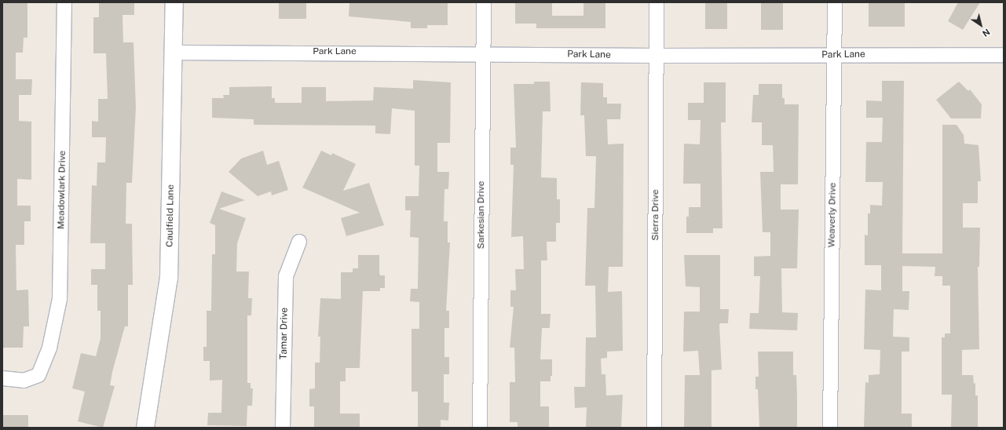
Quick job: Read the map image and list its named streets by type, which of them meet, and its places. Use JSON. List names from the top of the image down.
{
  "streets": {
    "main road": ["Caulfield Lane"],
    "street": [
      "Park Lane",
      "Meadowlark Drive",
      "Sarkesian Drive",
      "Sierra Drive",
      "Weaverly Drive",
      "Tamar Drive"
    ]
  },
  "crossings": [
    ["Park Lane", "Sarkesian Drive"],
    ["Park Lane", "Sierra Drive"],
    ["Park Lane", "Weaverly Drive"],
    ["Park Lane", "Caulfield Lane"]
  ],
  "north": "bottom right"
}
